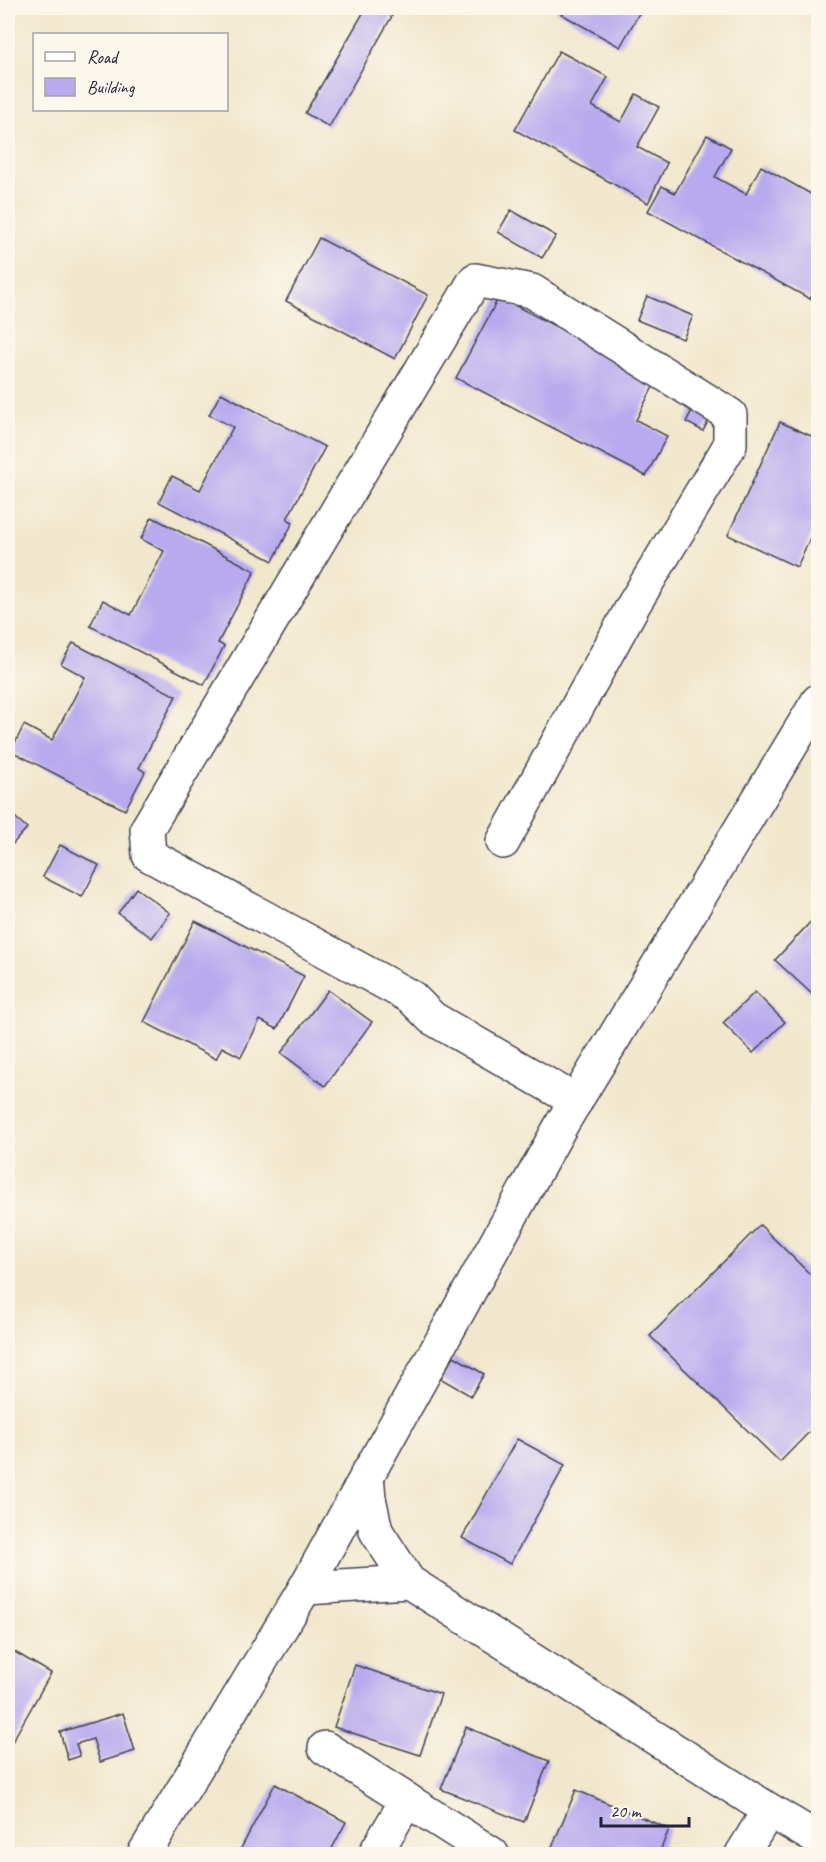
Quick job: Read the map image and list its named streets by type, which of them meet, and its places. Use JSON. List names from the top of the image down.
{
  "legend": ["Road", "Building"],
  "scale_bar": "20 m"
}
